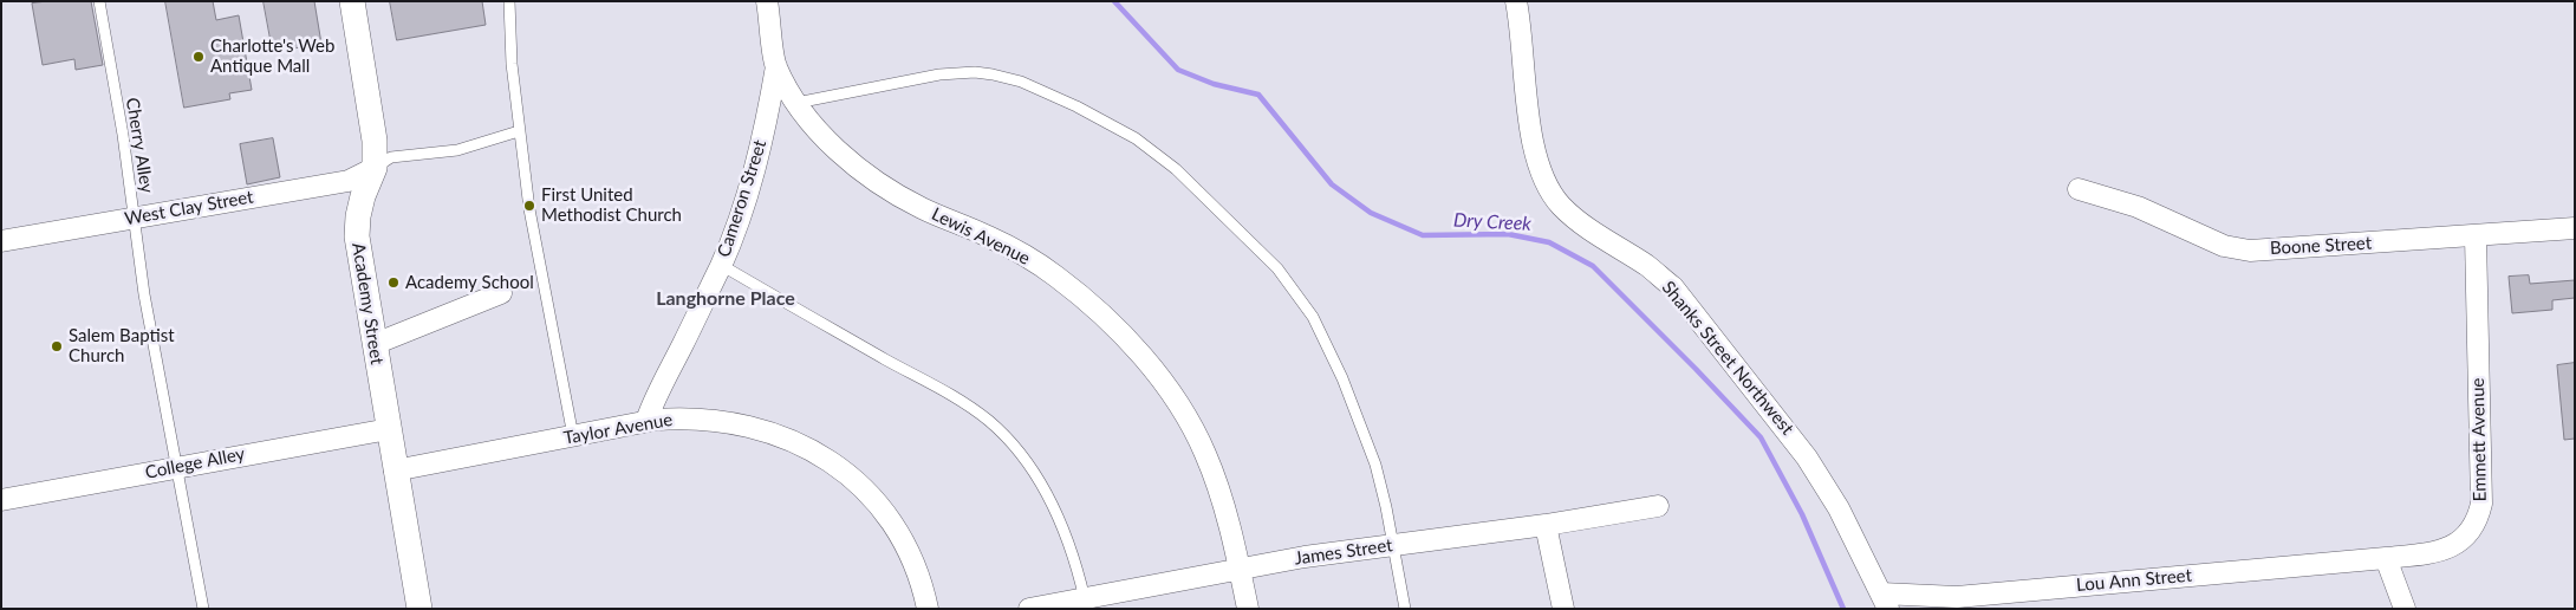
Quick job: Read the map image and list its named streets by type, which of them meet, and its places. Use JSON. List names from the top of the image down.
{
  "streets": {
    "street": [
      "Cameron Street",
      "West Clay Street",
      "Lewis Avenue",
      "Boone Street",
      "Academy Street",
      "Shanks Street Northwest",
      "Taylor Avenue",
      "Emmett Avenue",
      "College Alley",
      "James Street",
      "Lou Ann Street"
    ],
    "lane": ["Cherry Alley"]
  },
  "crossings": [
    ["Cherry Alley", "West Clay Street"],
    ["Cherry Alley", "College Alley"],
    ["Cameron Street", "Lewis Avenue"],
    ["Cameron Street", "Taylor Avenue"],
    ["West Clay Street", "Academy Street"],
    ["Lewis Avenue", "James Street"],
    ["Boone Street", "Emmett Avenue"],
    ["Academy Street", "Taylor Avenue"],
    ["Academy Street", "College Alley"],
    ["Shanks Street Northwest", "Lou Ann Street"],
    ["Emmett Avenue", "Lou Ann Street"]
  ],
  "districts": ["Langhorne Place"],
  "water": ["Dry Creek"],
  "places": [
    "Charlotte's Web Antique Mall",
    "First United Methodist Church",
    "Academy School",
    "Salem Baptist Church"
  ]
}
